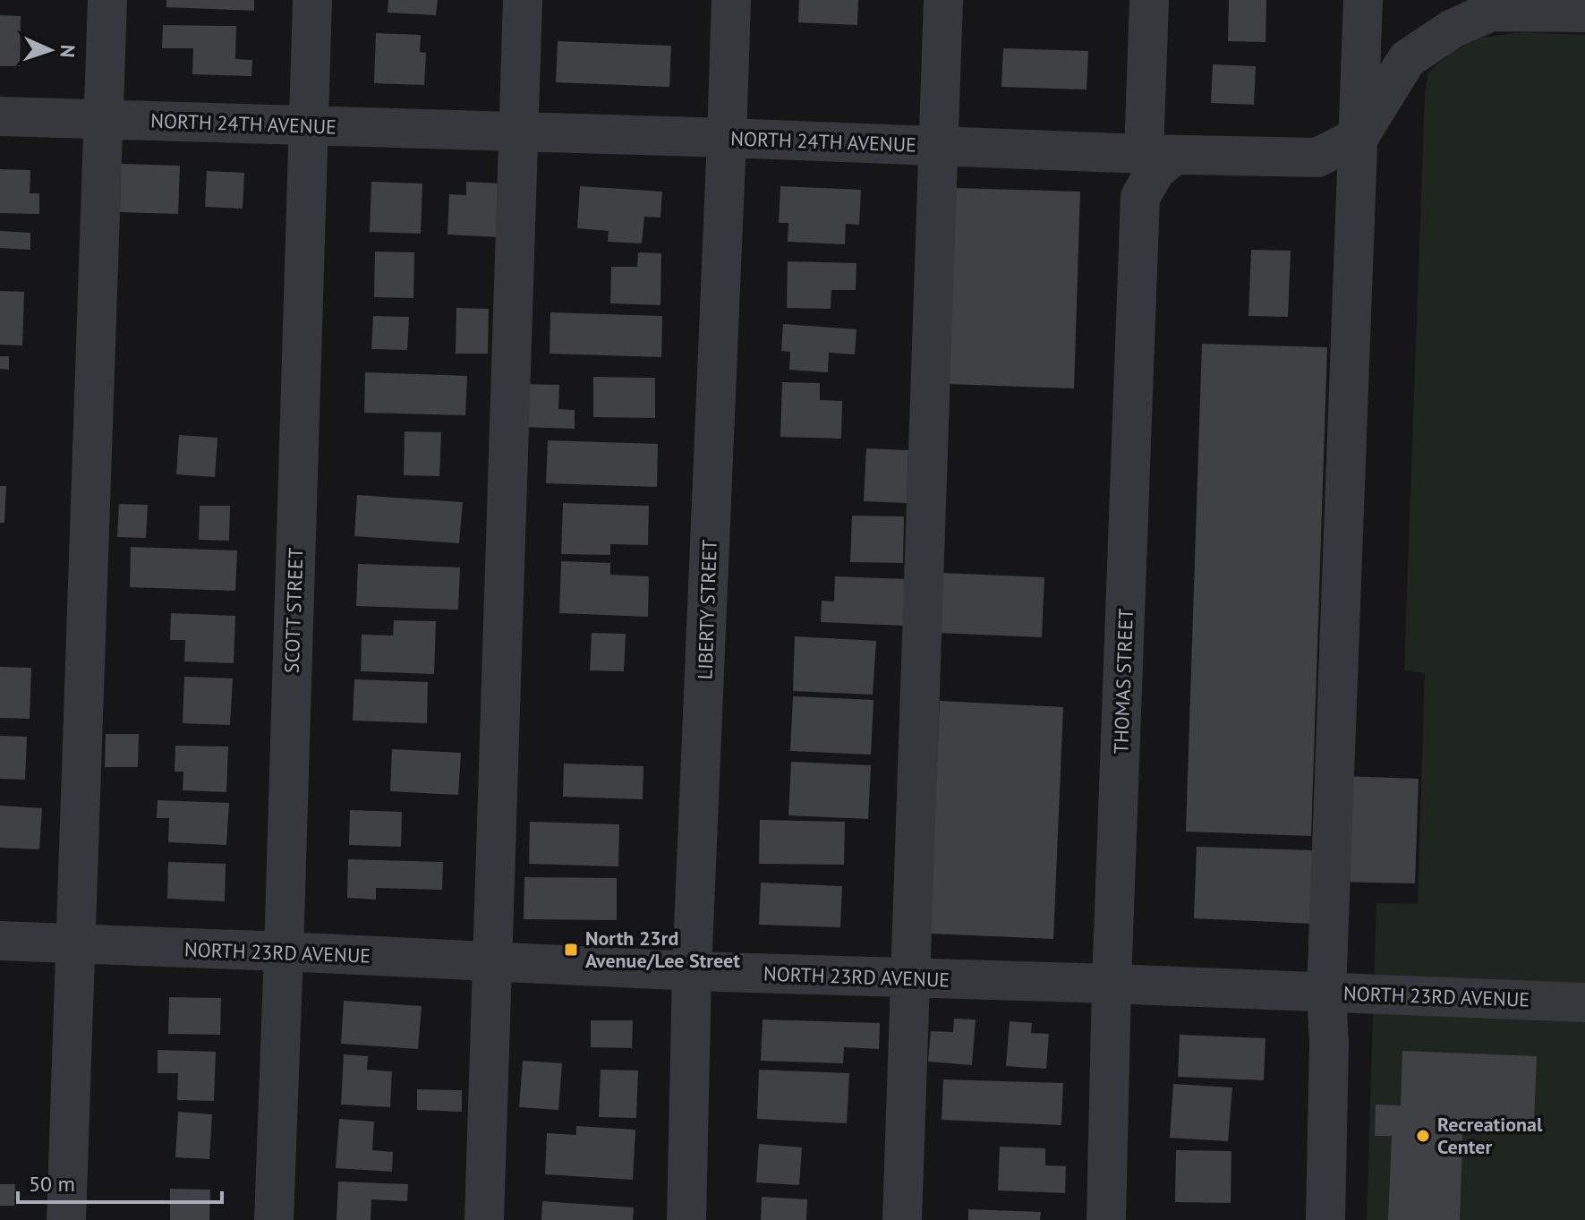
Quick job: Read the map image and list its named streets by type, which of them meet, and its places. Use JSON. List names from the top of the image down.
{
  "streets": {
    "street": [
      "NORTH 24TH AVENUE",
      "LIBERTY STREET",
      "SCOTT STREET",
      "THOMAS STREET",
      "NORTH 23RD AVENUE"
    ]
  },
  "crossings": [
    ["NORTH 24TH AVENUE", "LIBERTY STREET"],
    ["NORTH 24TH AVENUE", "SCOTT STREET"],
    ["NORTH 24TH AVENUE", "THOMAS STREET"],
    ["LIBERTY STREET", "NORTH 23RD AVENUE"],
    ["SCOTT STREET", "NORTH 23RD AVENUE"],
    ["THOMAS STREET", "NORTH 23RD AVENUE"]
  ],
  "places": {
    "transit": ["North 23rd Avenue/Lee Street"],
    "other": ["Recreational Center"]
  },
  "scale_bar": "50 m",
  "north": "right"
}
